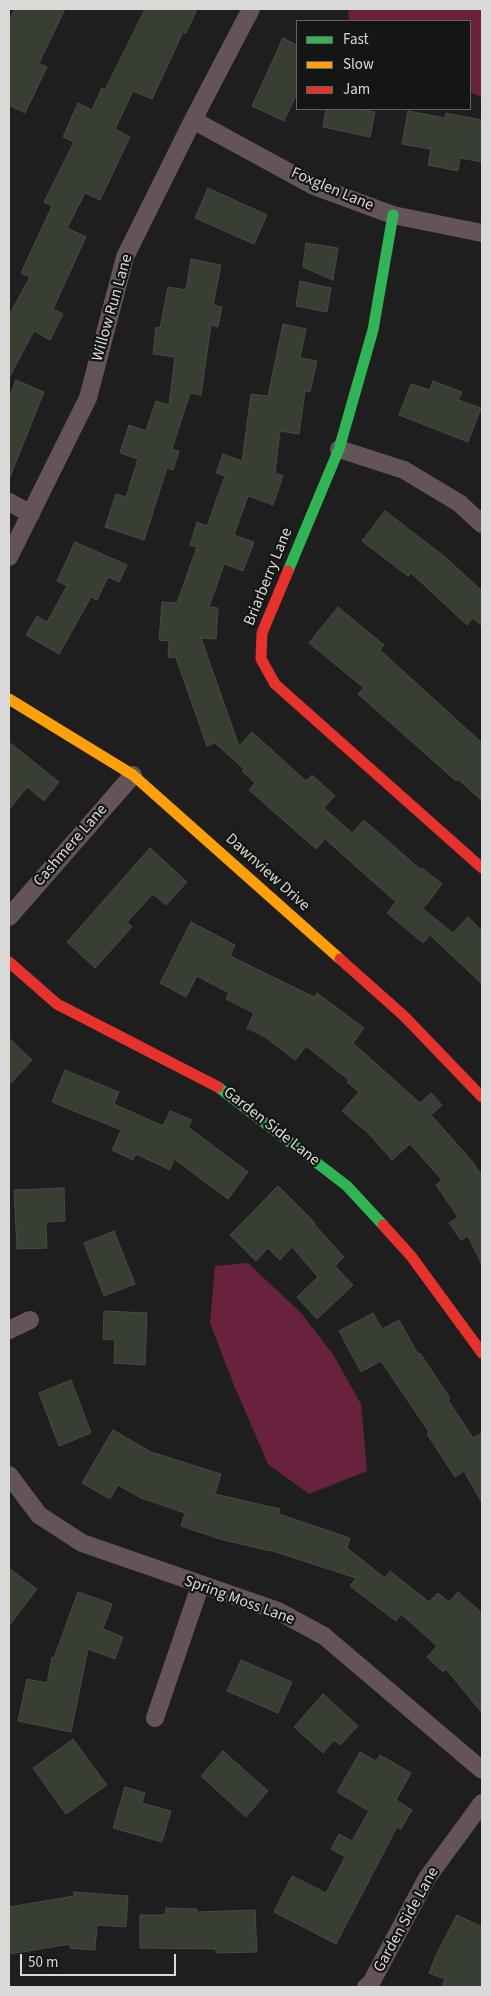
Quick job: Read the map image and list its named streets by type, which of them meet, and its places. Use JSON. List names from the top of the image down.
{
  "streets": {
    "street": [
      "Foxglen Lane",
      "Willow Run Lane",
      "Briarberry Lane",
      "Cashmere Lane",
      "Dawnview Drive",
      "Garden Side Lane",
      "Spring Moss Lane"
    ]
  },
  "crossings": [
    ["Foxglen Lane", "Willow Run Lane"],
    ["Foxglen Lane", "Briarberry Lane"],
    ["Cashmere Lane", "Dawnview Drive"]
  ],
  "legend": ["Fast", "Slow", "Jam"],
  "scale_bar": "50 m"
}
